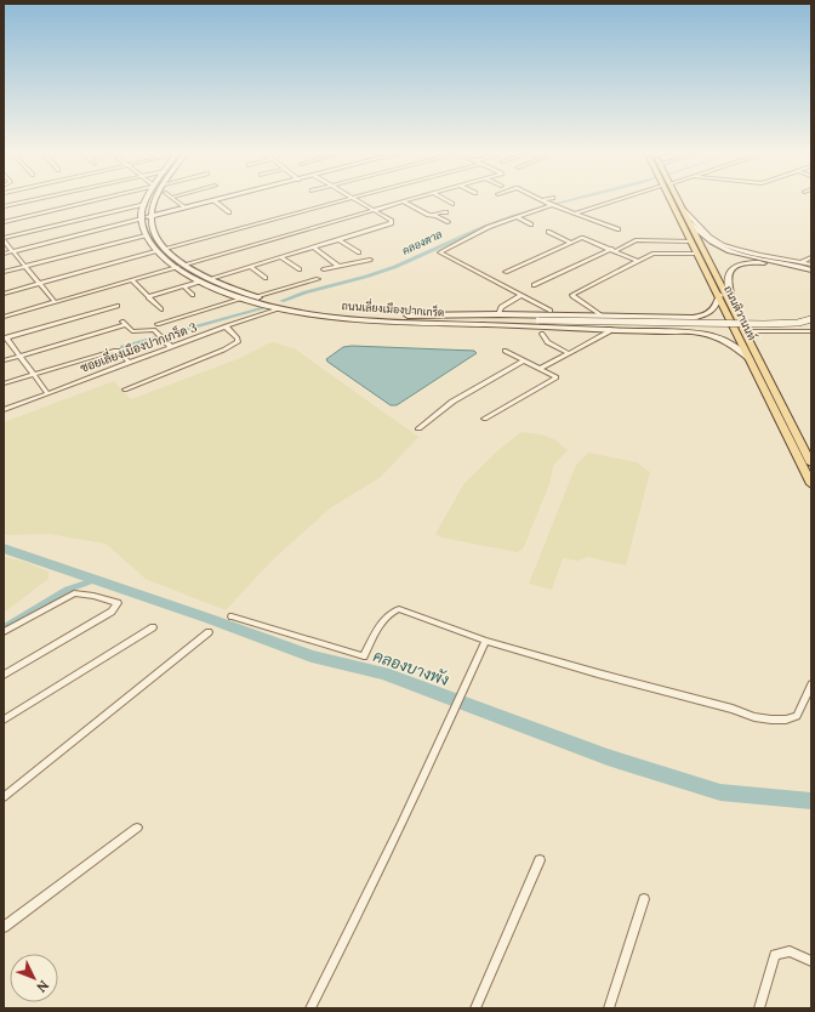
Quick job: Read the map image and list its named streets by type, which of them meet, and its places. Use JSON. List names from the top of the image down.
{
  "streets": {
    "main road": ["ถนนเลี่ยงเมืองปากเกร็ด", "ถนนติวานนท์"],
    "street": ["ซอยเลี่ยงเมืองปากเกร็ด 3"]
  },
  "crossings": [
    ["ถนนเลี่ยงเมืองปากเกร็ด", "ถนนติวานนท์"],
    ["ถนนเลี่ยงเมืองปากเกร็ด", "ซอยเลี่ยงเมืองปากเกร็ด 3"]
  ],
  "water": ["คลองตาล", "คลองบางพัง"],
  "north": "bottom right"
}
